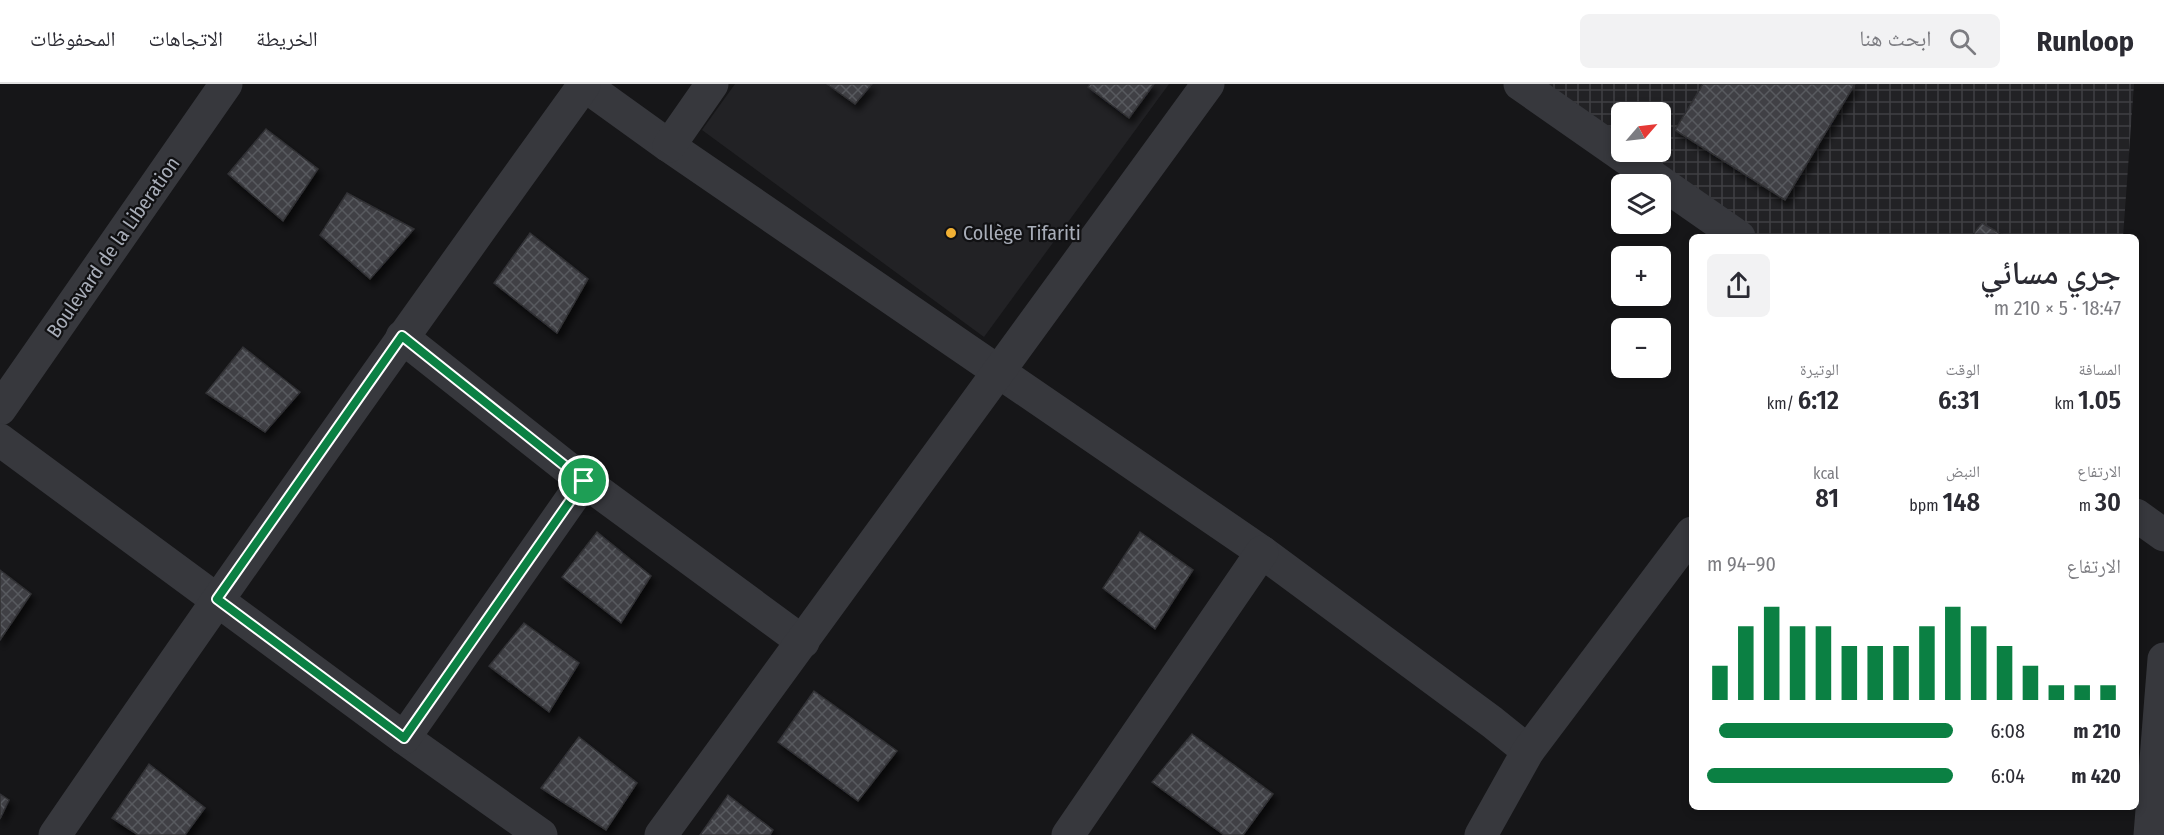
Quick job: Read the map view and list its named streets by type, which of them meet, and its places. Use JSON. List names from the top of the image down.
{
  "streets": {
    "street": ["Boulevard de la Liberation"]
  },
  "places": ["Collège Tifariti"],
  "north": "top right",
  "page": {
    "header": "Runloop",
    "search": "ابحث هنا",
    "nav": ["الخريطة", "الاتجاهات", "المحفوظات"],
    "map_buttons": ["+", "−"],
    "heading": ["جري مسائي", "18:47 · 5 × 210 m"],
    "stats": [
      ["المسافة", "1.05 km"],
      ["الوقت", "6:31"],
      ["الوتيرة", "6:12 /km"],
      ["الارتفاع", "30 m"],
      ["النبض", "148 bpm"],
      ["kcal", "81"]
    ],
    "chart": ["الارتفاع", "90–94 m"],
    "list": [
      {
        "name": "210 m",
        "note": "6:08"
      },
      {
        "name": "420 m",
        "note": "6:04"
      }
    ]
  }
}
